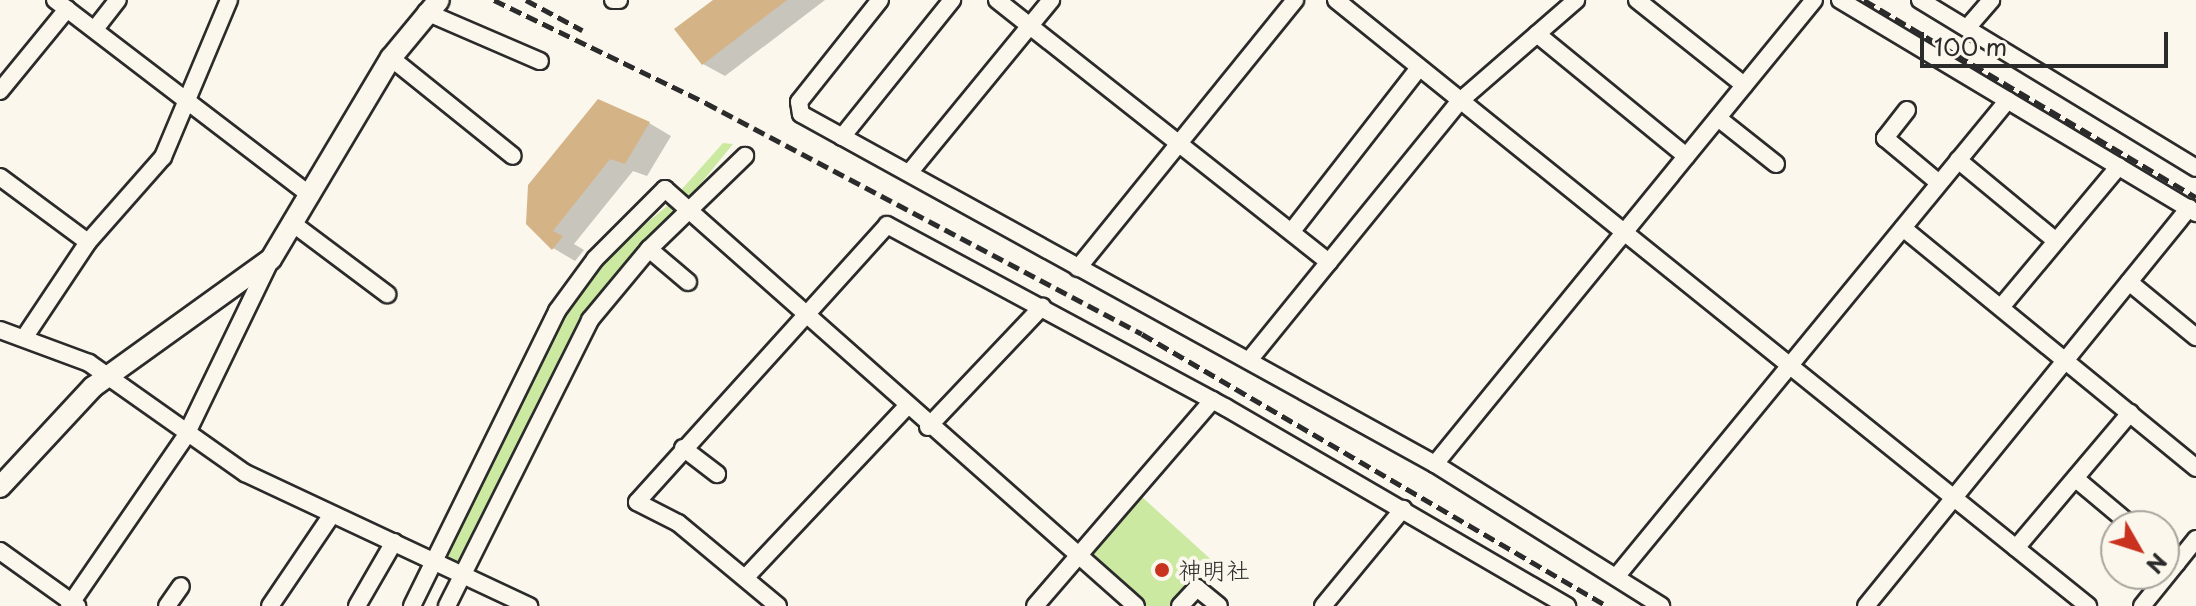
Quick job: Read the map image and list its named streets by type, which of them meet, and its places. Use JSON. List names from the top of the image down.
{
  "places": ["神明社"],
  "scale_bar": "100 m",
  "north": "bottom right"
}
